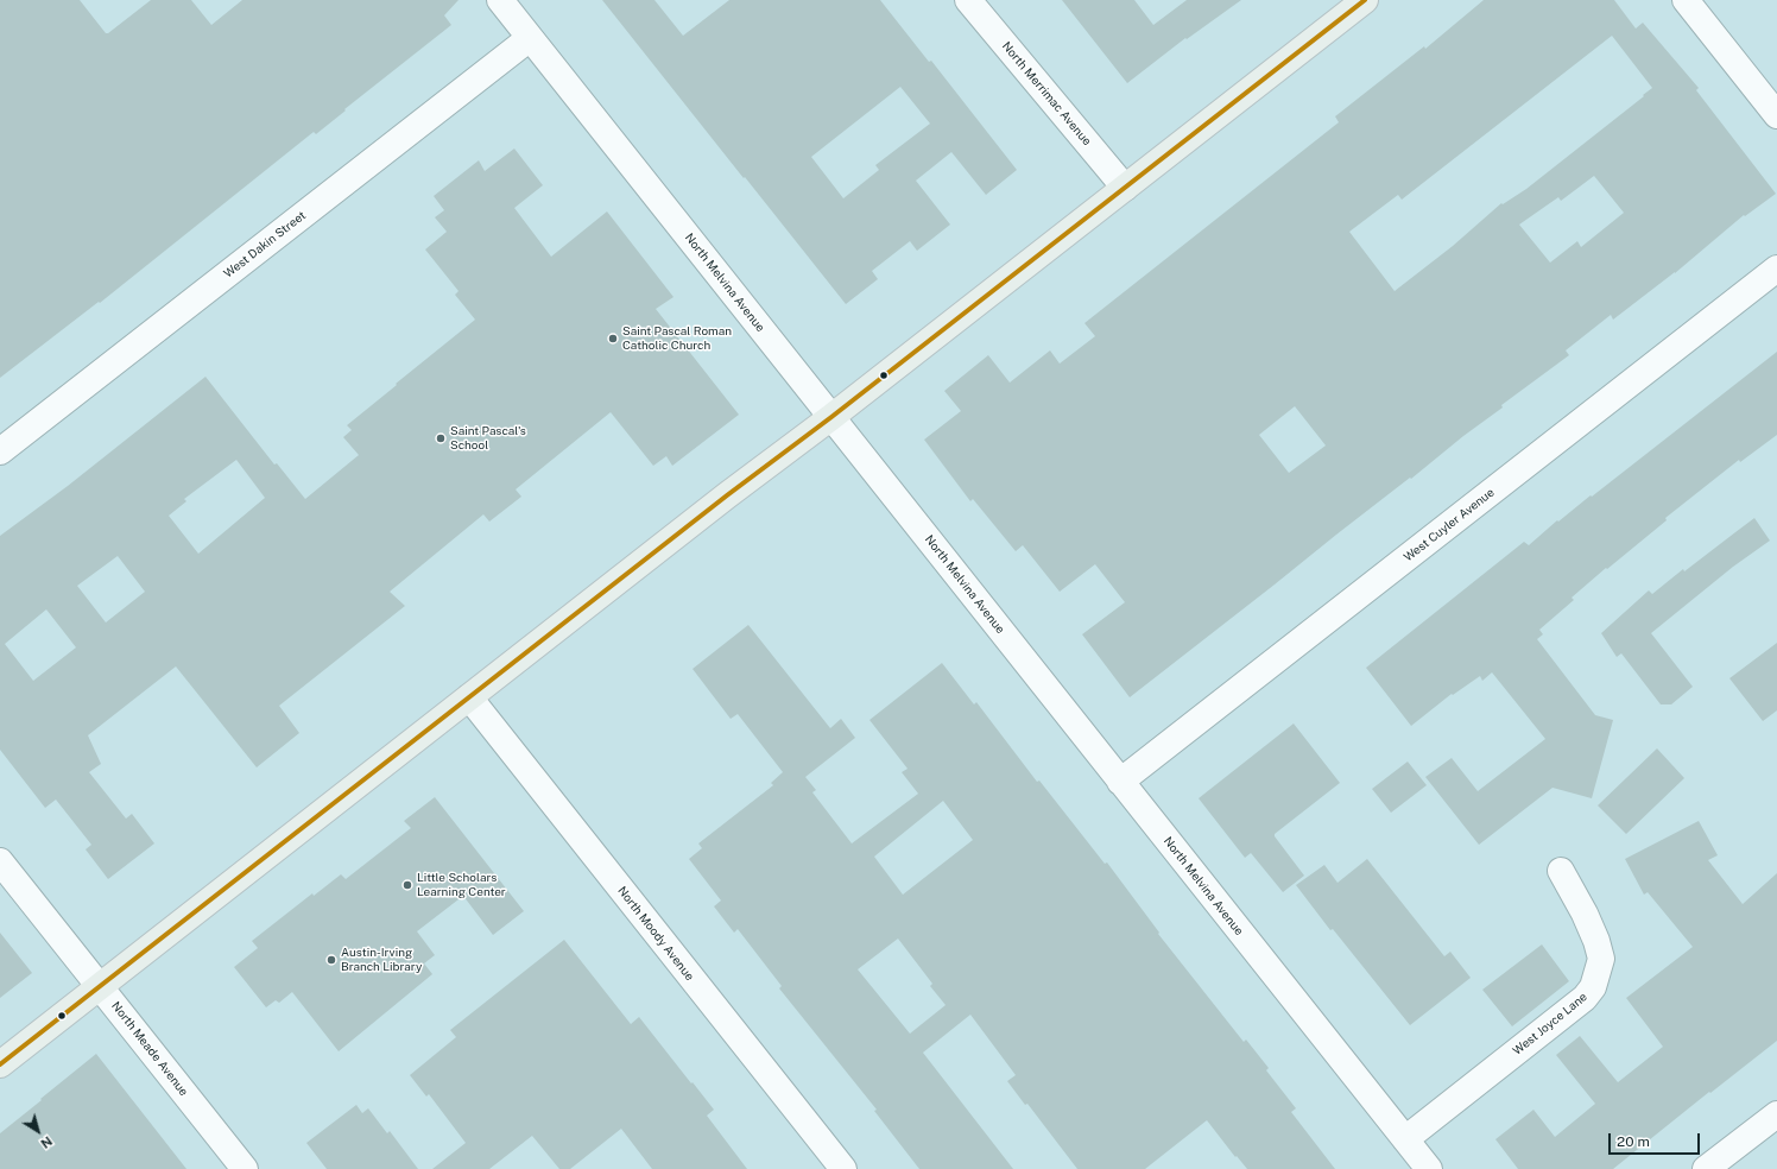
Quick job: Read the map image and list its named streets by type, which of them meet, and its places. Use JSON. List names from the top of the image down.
{
  "streets": {
    "street": [
      "North Merrimac Avenue",
      "West Dakin Street",
      "North Melvina Avenue",
      "West Cuyler Avenue",
      "North Moody Avenue",
      "West Joyce Lane",
      "North Meade Avenue"
    ]
  },
  "crossings": [
    ["West Dakin Street", "North Melvina Avenue"],
    ["North Melvina Avenue", "West Cuyler Avenue"],
    ["North Melvina Avenue", "West Joyce Lane"]
  ],
  "places": [
    "Saint Pascal Roman Catholic Church",
    "Saint Pascal's School",
    "Little Scholars Learning Center",
    "Austin-Irving Branch Library"
  ],
  "scale_bar": "20 m",
  "north": "bottom right"
}
